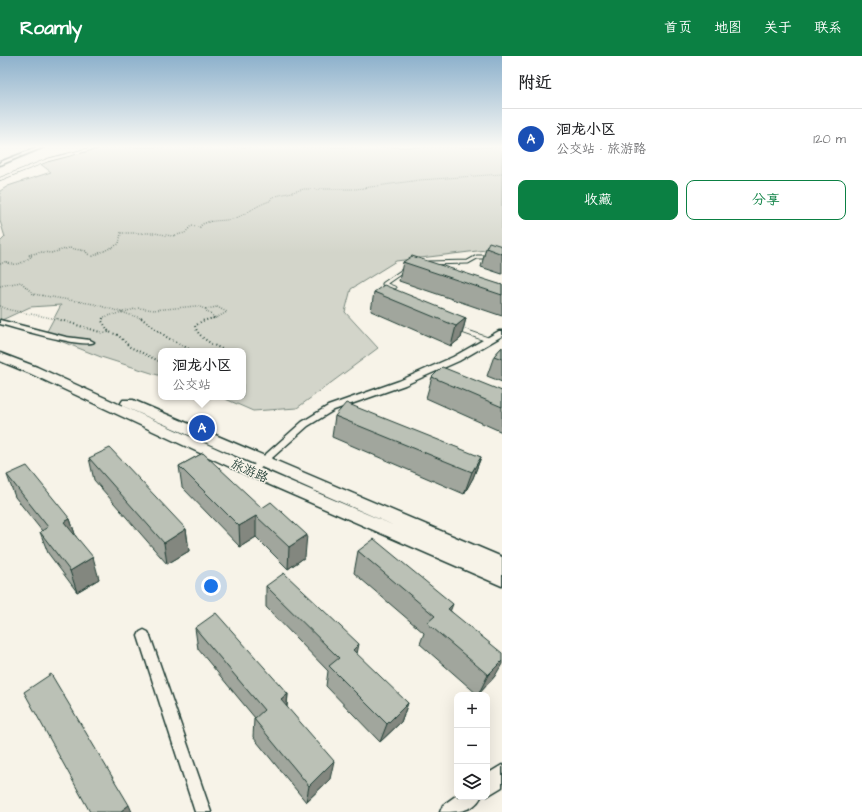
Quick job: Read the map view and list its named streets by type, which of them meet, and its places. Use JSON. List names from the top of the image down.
{
  "streets": {
    "main road": ["旅游路"]
  },
  "page": {
    "header": "Roamly",
    "nav": [
      "首页",
      "地图",
      "关于",
      "联系"
    ],
    "heading": "附近",
    "list": [
      {
        "mark": "A",
        "name": "洄龙小区",
        "note": "公交站 · 旅游路",
        "value": "120 m"
      }
    ],
    "buttons": ["收藏", "分享"],
    "popup": ["洄龙小区", "公交站"],
    "pins": "A",
    "map_buttons": ["+", "−"]
  }
}
